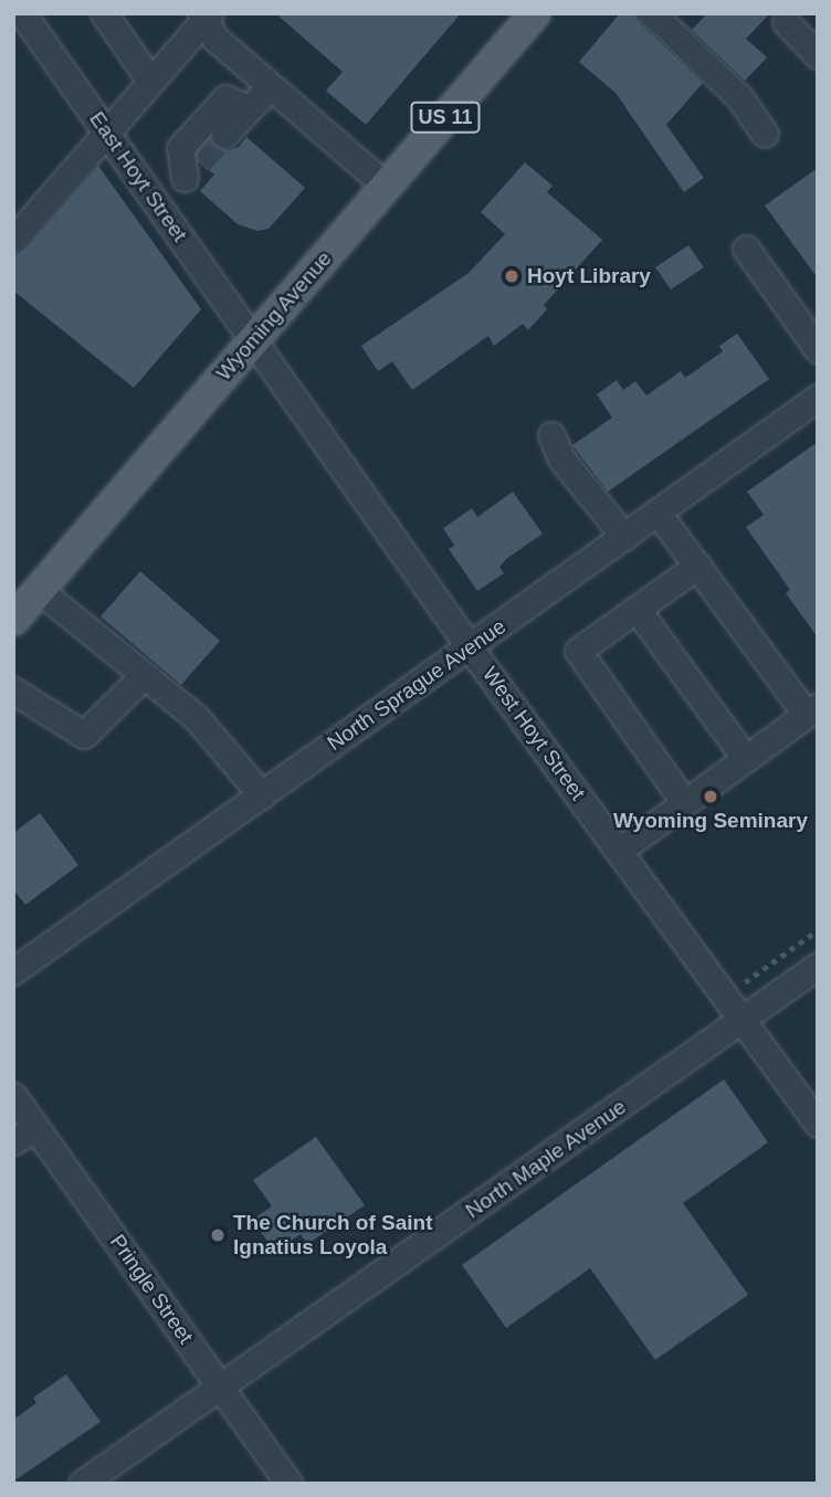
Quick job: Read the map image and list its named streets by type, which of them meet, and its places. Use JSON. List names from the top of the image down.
{
  "streets": {
    "main road": ["US 11", "Wyoming Avenue"],
    "street": [
      "East Hoyt Street",
      "North Sprague Avenue",
      "West Hoyt Street",
      "North Maple Avenue",
      "Pringle Street"
    ]
  },
  "crossings": [
    ["East Hoyt Street", "Wyoming Avenue"],
    ["East Hoyt Street", "West Hoyt Street"],
    ["Wyoming Avenue", "West Hoyt Street"],
    ["North Sprague Avenue", "West Hoyt Street"],
    ["West Hoyt Street", "North Maple Avenue"],
    ["North Maple Avenue", "Pringle Street"]
  ],
  "places": ["Hoyt Library", "Wyoming Seminary", "The Church of Saint Ignatius Loyola"]
}
